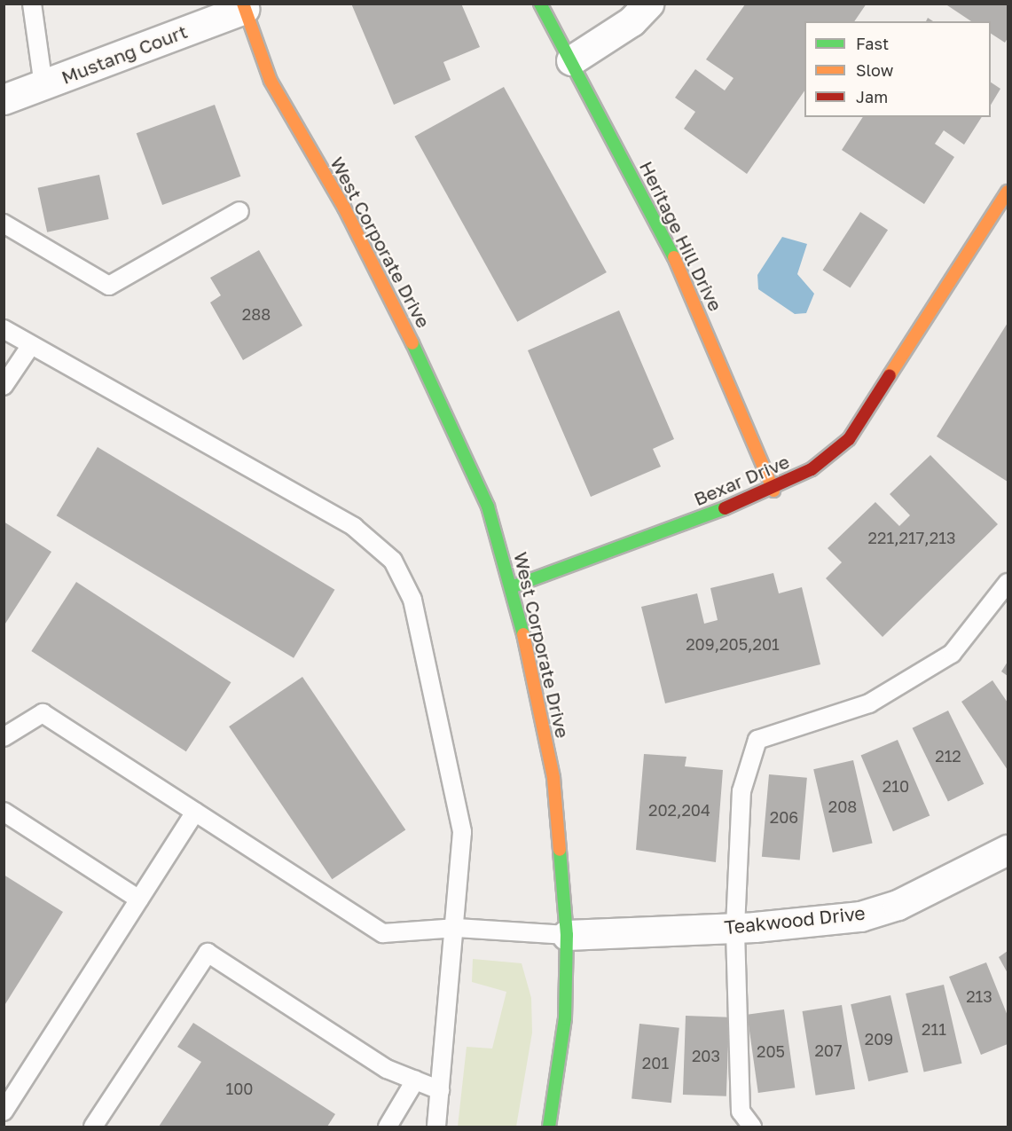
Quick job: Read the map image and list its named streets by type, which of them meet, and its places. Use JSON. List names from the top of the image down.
{
  "streets": {
    "street": [
      "Mustang Court",
      "Heritage Hill Drive",
      "West Corporate Drive",
      "Bexar Drive",
      "Teakwood Drive"
    ]
  },
  "crossings": [
    ["Mustang Court", "West Corporate Drive"],
    ["Heritage Hill Drive", "Bexar Drive"],
    ["West Corporate Drive", "Bexar Drive"],
    ["West Corporate Drive", "Teakwood Drive"]
  ],
  "house_numbers": [
    "288",
    "221,217,213",
    "209,205,201",
    "212",
    "210",
    "208",
    "202,204",
    "206",
    "213",
    "211",
    "209",
    "207",
    "205",
    "203",
    "201",
    "100"
  ],
  "legend": ["Fast", "Slow", "Jam"]
}
